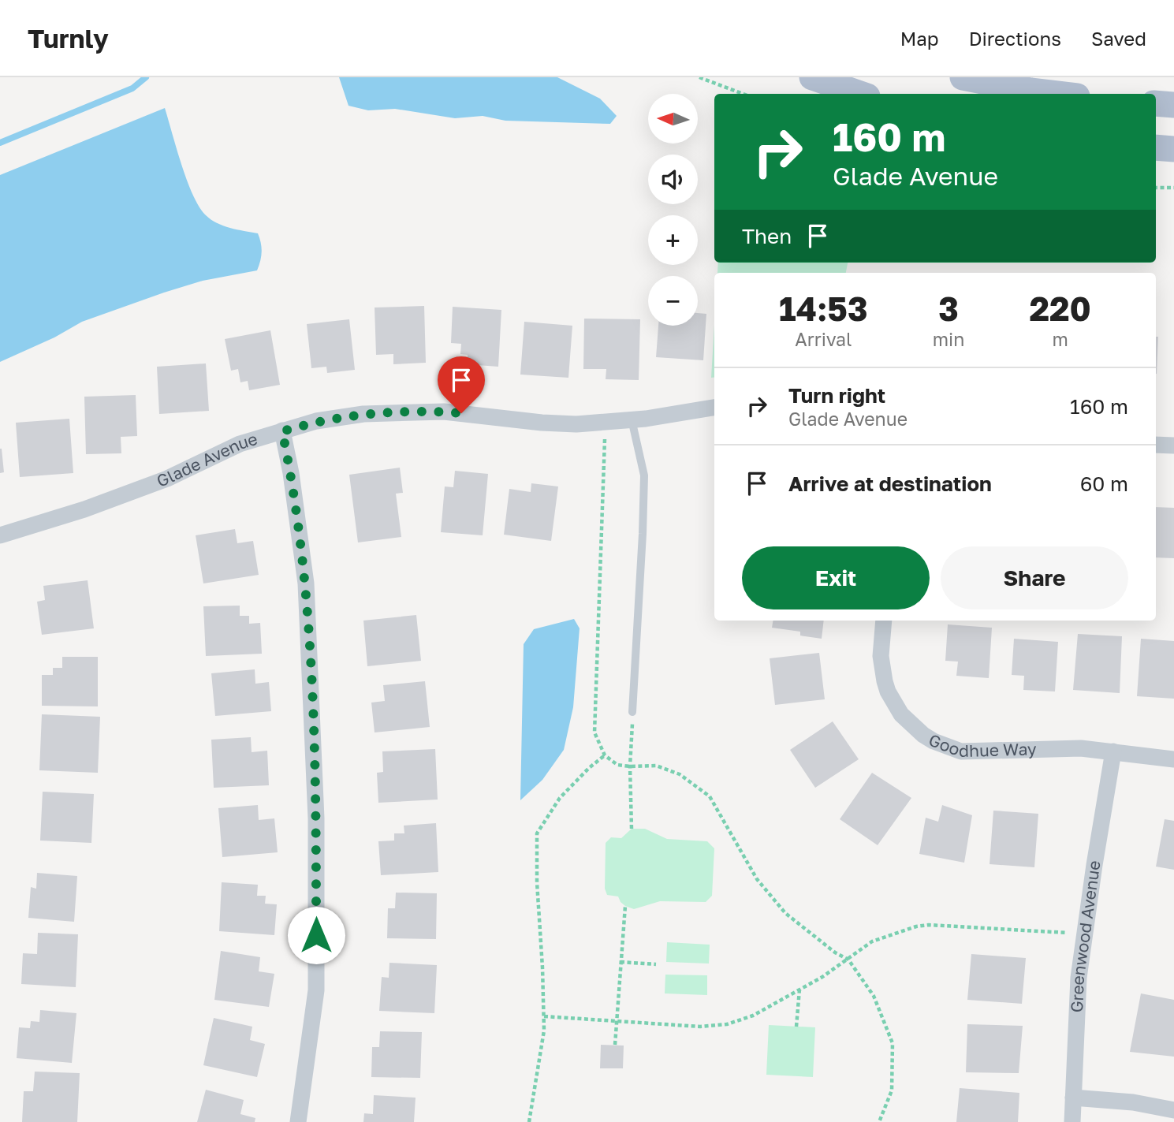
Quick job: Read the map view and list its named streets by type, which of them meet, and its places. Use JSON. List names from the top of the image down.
{
  "streets": {
    "street": ["Glade Avenue", "Goodhue Way", "Greenwood Avenue"]
  },
  "crossings": [
    ["Goodhue Way", "Greenwood Avenue"]
  ],
  "north": "left",
  "page": {
    "header": "Turnly",
    "nav": ["Map", "Directions", "Saved"],
    "map_buttons": ["+", "−"],
    "turn": ["160 m", "Glade Avenue"],
    "then": "Then",
    "eta": [
      "14:53",
      "Arrival",
      "3",
      "min",
      "220",
      "m"
    ],
    "list": [
      {
        "name": "Turn right",
        "note": "Glade Avenue",
        "value": "160 m"
      },
      {
        "name": "Arrive at destination",
        "value": "60 m"
      }
    ],
    "buttons": ["Exit", "Share"]
  }
}
